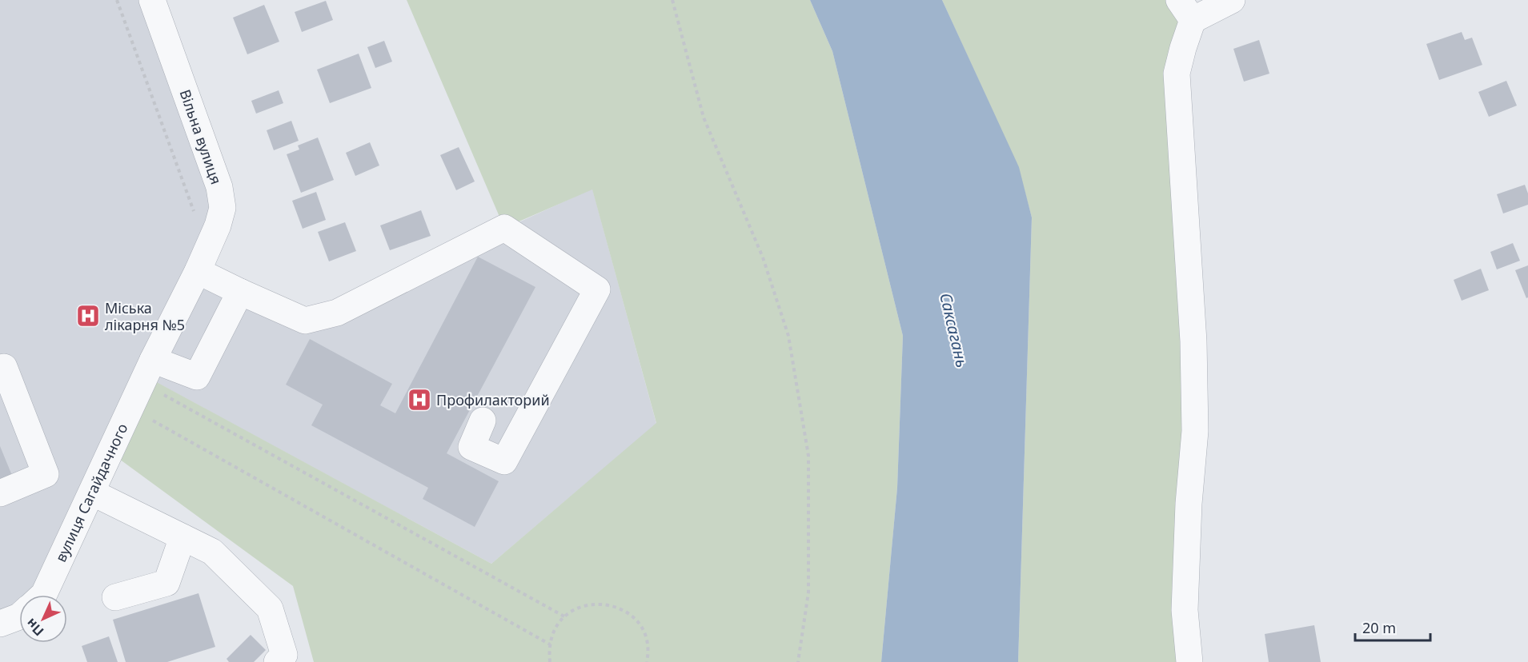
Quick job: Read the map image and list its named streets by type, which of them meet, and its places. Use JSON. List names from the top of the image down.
{
  "streets": {
    "street": ["Вільна вулиця", "вулиця Сагайдачного"]
  },
  "crossings": [
    ["Вільна вулиця", "вулиця Сагайдачного"]
  ],
  "water": ["Саксагань"],
  "places": {
    "hospital": ["Міська лікарня №5", "Профилакторий"]
  },
  "scale_bar": "20 m",
  "north": "bottom left"
}
